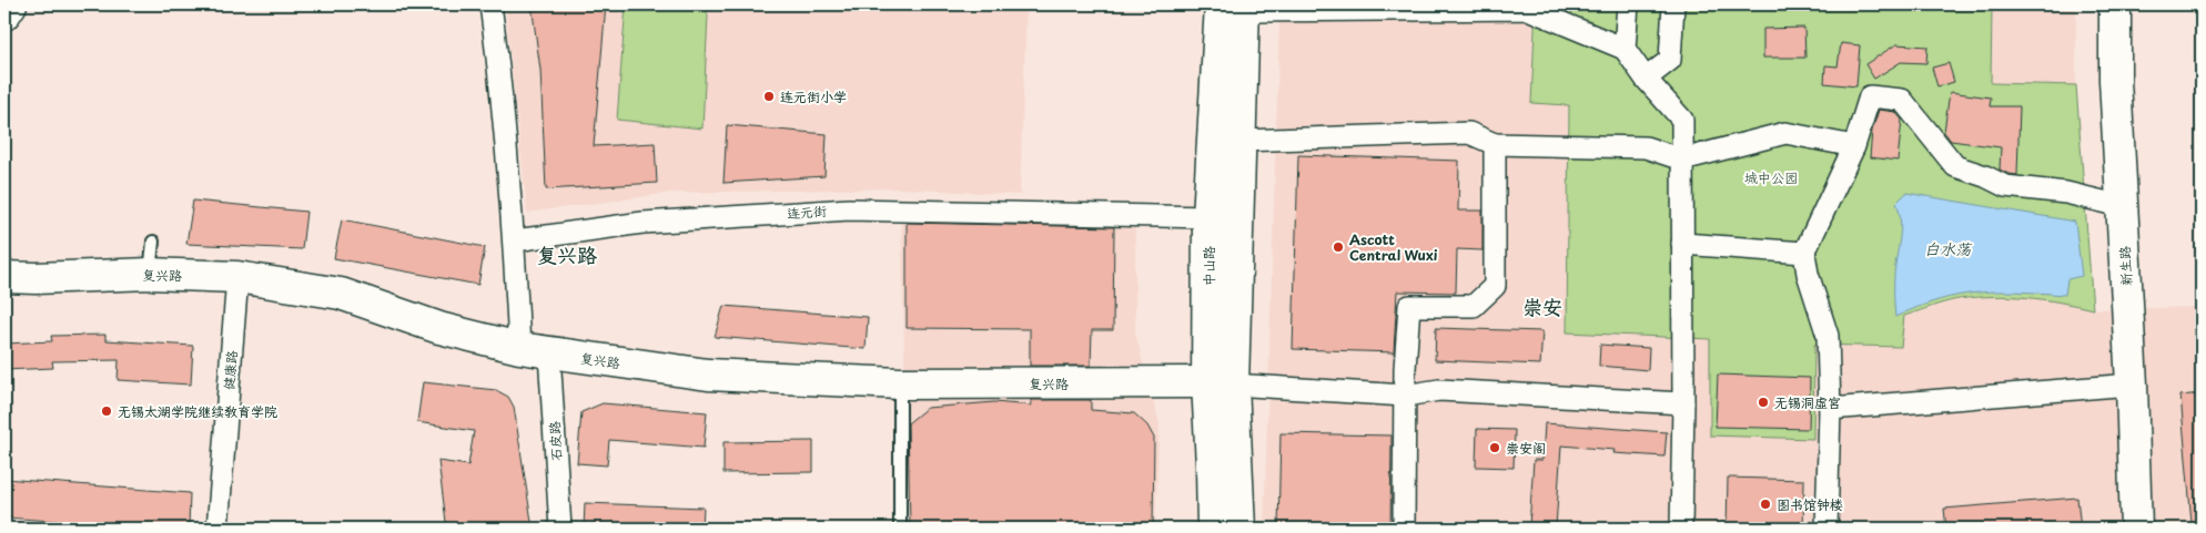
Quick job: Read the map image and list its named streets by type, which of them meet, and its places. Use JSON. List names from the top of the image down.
{
  "streets": {
    "street": [
      "连元街",
      "中山路",
      "新生路",
      "复兴路",
      "健康路",
      "石皮路"
    ]
  },
  "crossings": [
    ["连元街", "中山路"],
    ["中山路", "复兴路"],
    ["复兴路", "健康路"],
    ["复兴路", "石皮路"]
  ],
  "districts": ["复兴路", "崇安"],
  "water": ["白水荡"],
  "parks": ["城中公园"],
  "places": [
    "连元街小学",
    "Ascott Central Wuxi",
    "无锡洞虚宫",
    "无锡太湖学院继续教育学院",
    "崇安阁",
    "图书馆钟楼"
  ]
}
